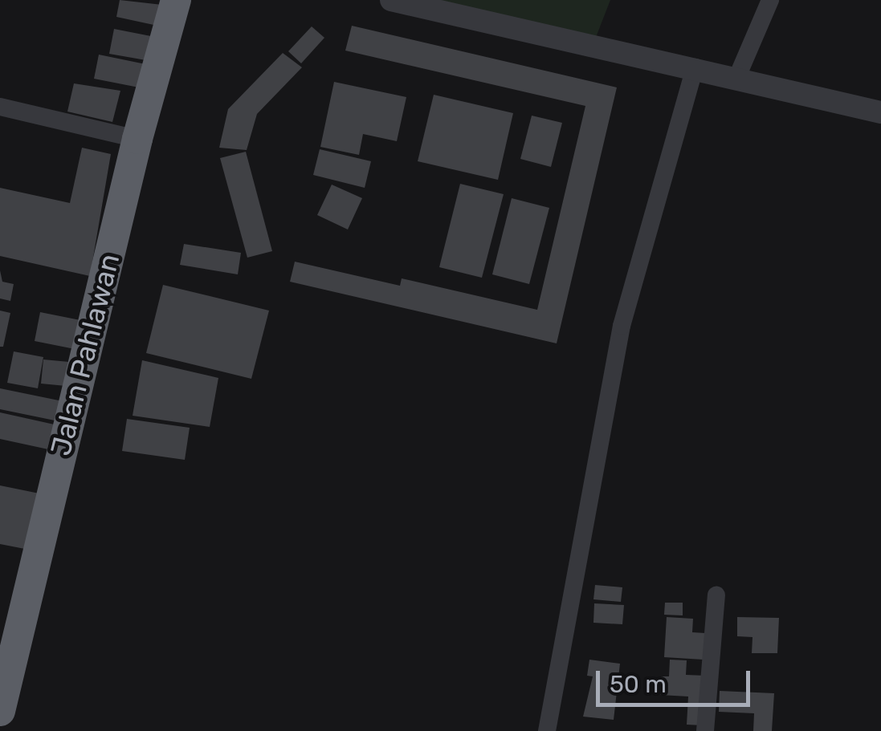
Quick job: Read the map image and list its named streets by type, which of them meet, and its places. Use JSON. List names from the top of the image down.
{
  "streets": {
    "highway": ["Jalan Pahlawan"]
  },
  "scale_bar": "50 m"
}
